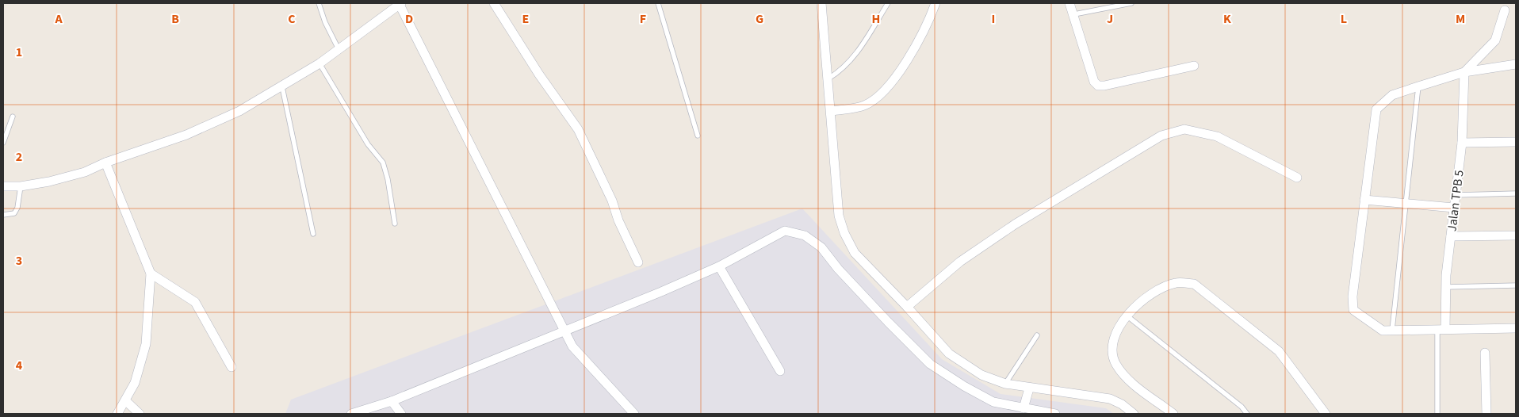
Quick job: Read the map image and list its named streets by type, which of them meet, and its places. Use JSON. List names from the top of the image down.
{
  "streets": {
    "street": ["Jalan TPB 5"]
  },
  "grid": {
    "columns": [
      "A",
      "B",
      "C",
      "D",
      "E",
      "F",
      "G",
      "H",
      "I",
      "J",
      "K",
      "L",
      "M"
    ],
    "rows": [
      "1",
      "2",
      "3",
      "4"
    ]
  }
}
